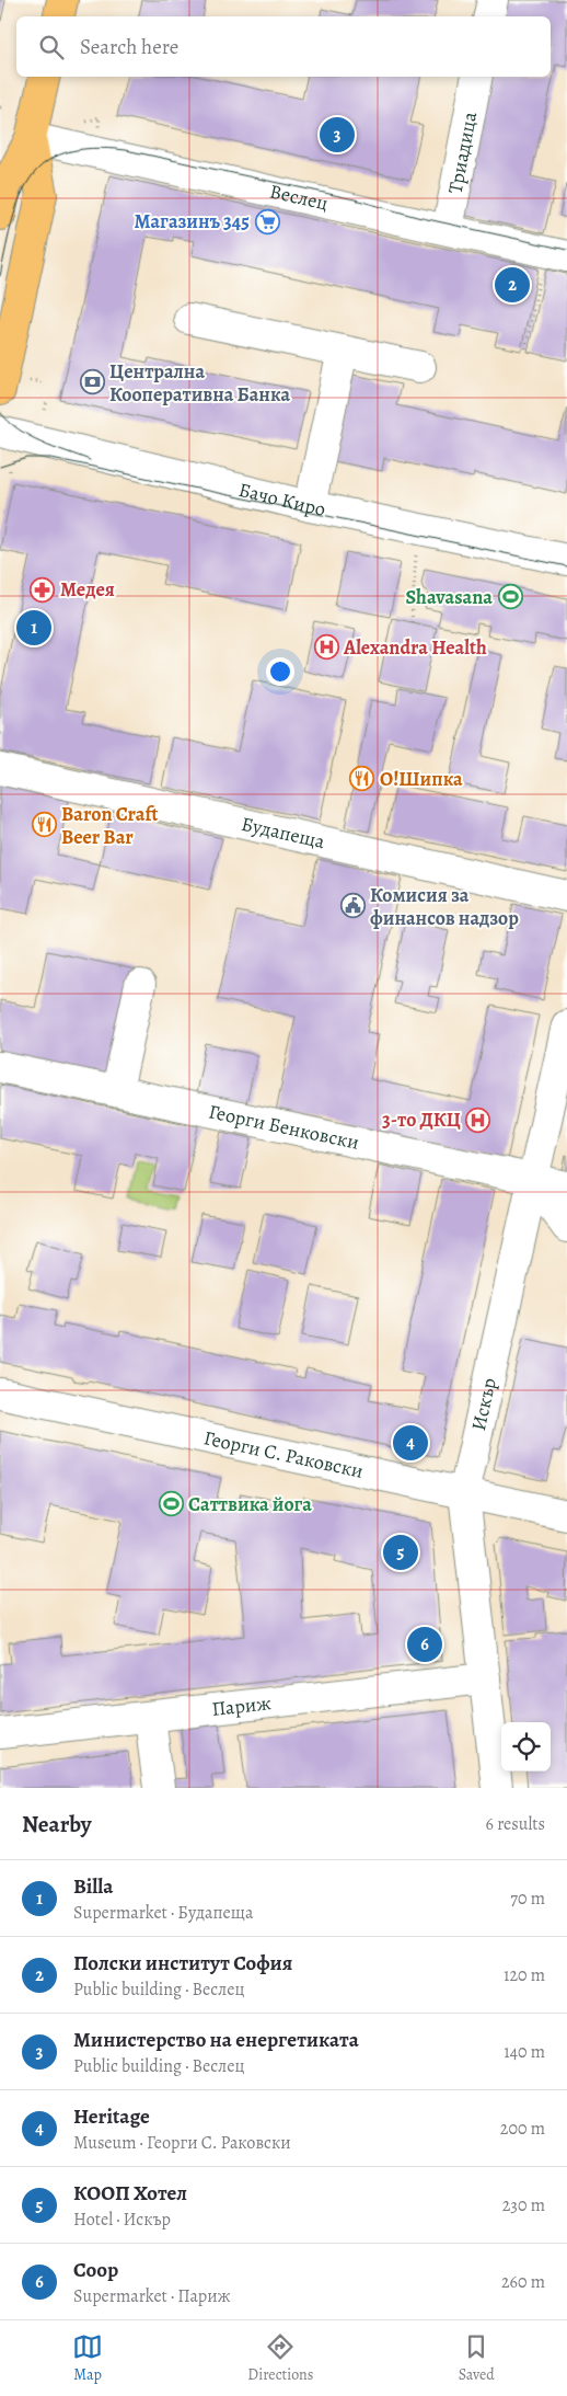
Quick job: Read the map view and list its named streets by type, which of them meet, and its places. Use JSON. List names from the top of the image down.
{
  "streets": {
    "street": [
      "Триадица",
      "Веслец",
      "Бачо Киро",
      "Будапеща",
      "Георги Бенковски",
      "Искър",
      "Георги С. Раковски",
      "Париж"
    ]
  },
  "crossings": [
    ["Триадица", "Веслец"],
    ["Георги Бенковски", "Искър"],
    ["Искър", "Георги С. Раковски"],
    ["Искър", "Париж"]
  ],
  "places": {
    "supermarket": ["Магазинъ 345"],
    "bank": ["Централна Кооперативна Банка"],
    "pharmacy": ["Медея"],
    "sports": ["Shavasana", "Саттвика йога"],
    "hospital": ["Alexandra Health", "3-то ДКЦ"],
    "restaurant": ["О!Шипка", "Baron Craft Beer Bar"],
    "public building": ["Комисия за финансов надзор"]
  },
  "page": {
    "search": "Search here",
    "pins": [
      "3",
      "2",
      "1",
      "4",
      "5",
      "6"
    ],
    "heading": ["Nearby", "6 results"],
    "list": [
      {
        "mark": "1",
        "name": "Billa",
        "note": "Supermarket · Будапеща",
        "value": "70 m"
      },
      {
        "mark": "2",
        "name": "Полски институт София",
        "note": "Public building · Веслец",
        "value": "120 m"
      },
      {
        "mark": "3",
        "name": "Министерство на енергетиката",
        "note": "Public building · Веслец",
        "value": "140 m"
      },
      {
        "mark": "4",
        "name": "Heritage",
        "note": "Museum · Георги С. Раковски",
        "value": "200 m"
      },
      {
        "mark": "5",
        "name": "КООП Хотел",
        "note": "Hotel · Искър",
        "value": "230 m"
      },
      {
        "mark": "6",
        "name": "Coop",
        "note": "Supermarket · Париж",
        "value": "260 m"
      }
    ],
    "nav": ["Map", "Directions", "Saved"]
  }
}
